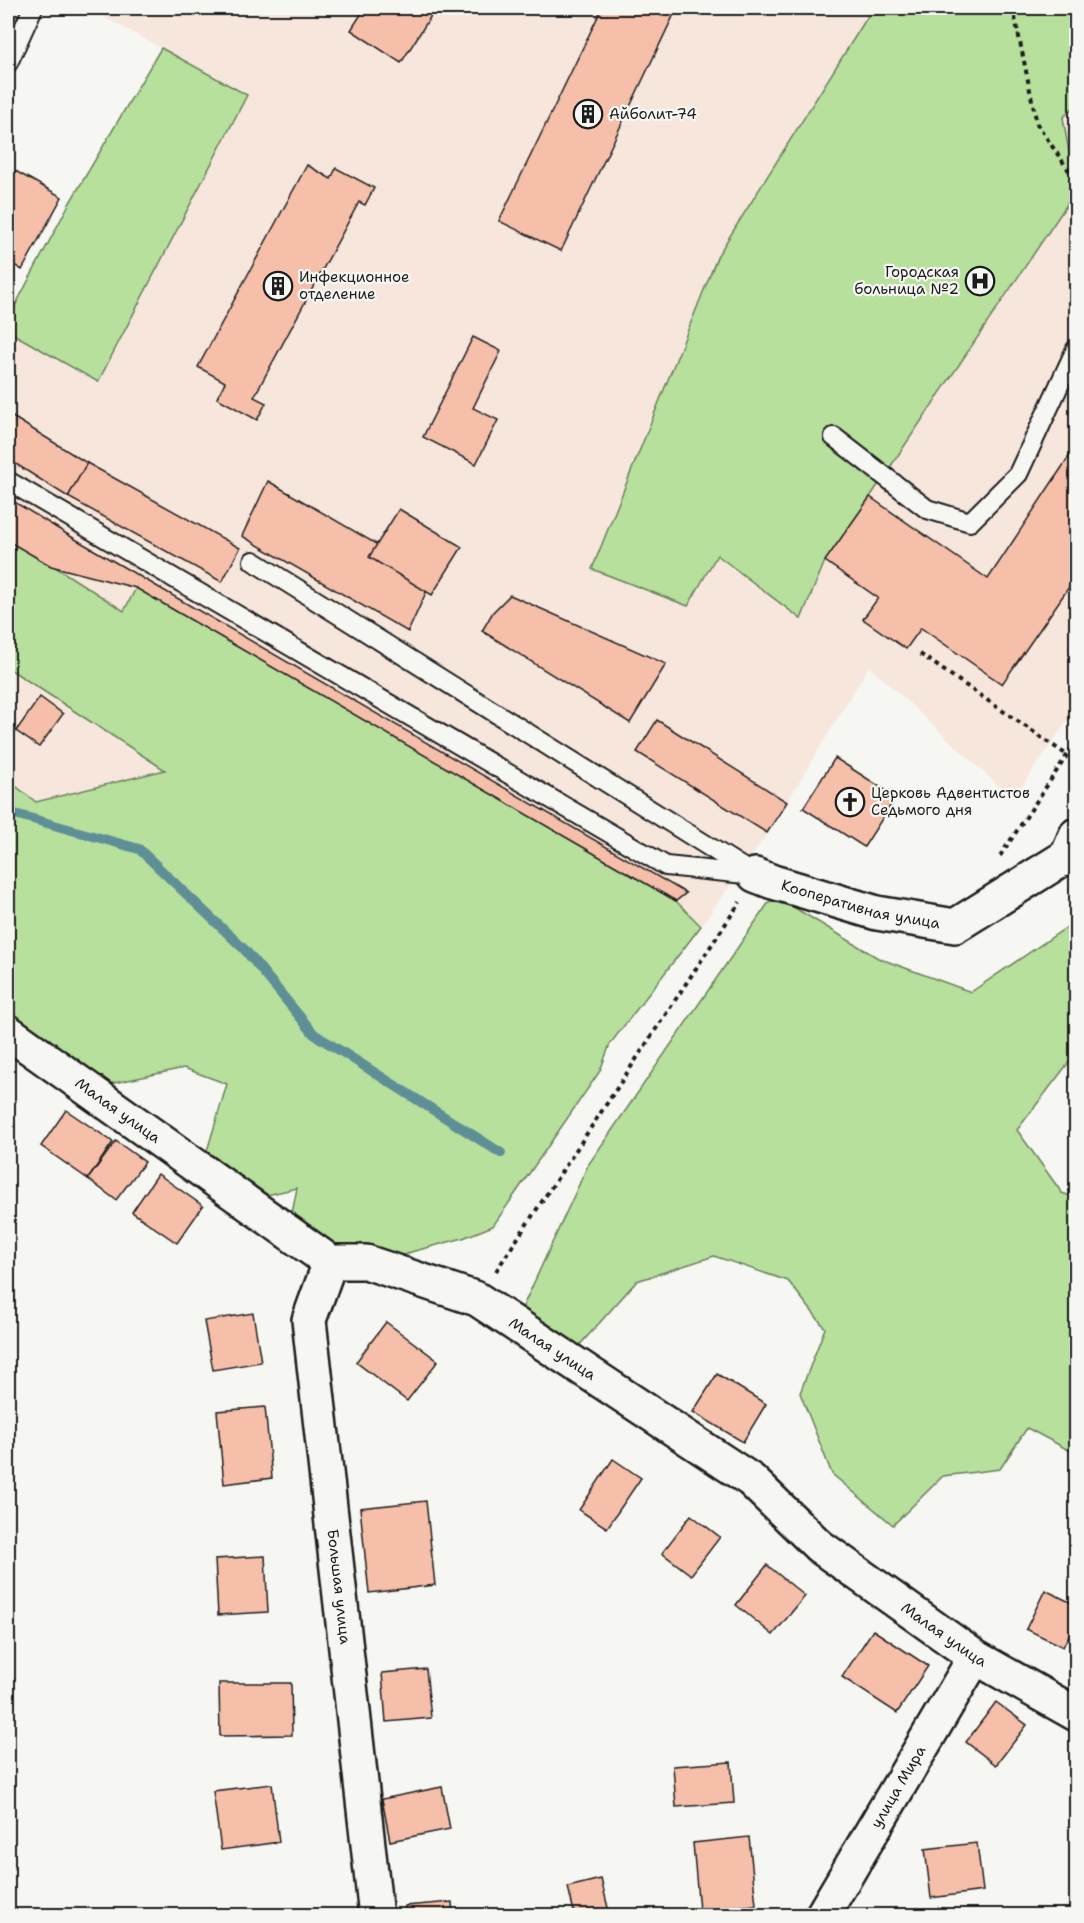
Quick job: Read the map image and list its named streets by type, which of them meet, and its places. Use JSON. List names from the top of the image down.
{
  "streets": {
    "street": [
      "Кооперативная улица",
      "Малая улица",
      "Большая улица",
      "улица Мира"
    ]
  },
  "crossings": [
    ["Малая улица", "Большая улица"],
    ["Малая улица", "улица Мира"]
  ],
  "places": {
    "building": ["Айболит-74", "Инфекционное отделение"],
    "hospital": ["Городская больница №2"],
    "church": ["Церковь Адвентистов Седьмого дня"]
  }
}
